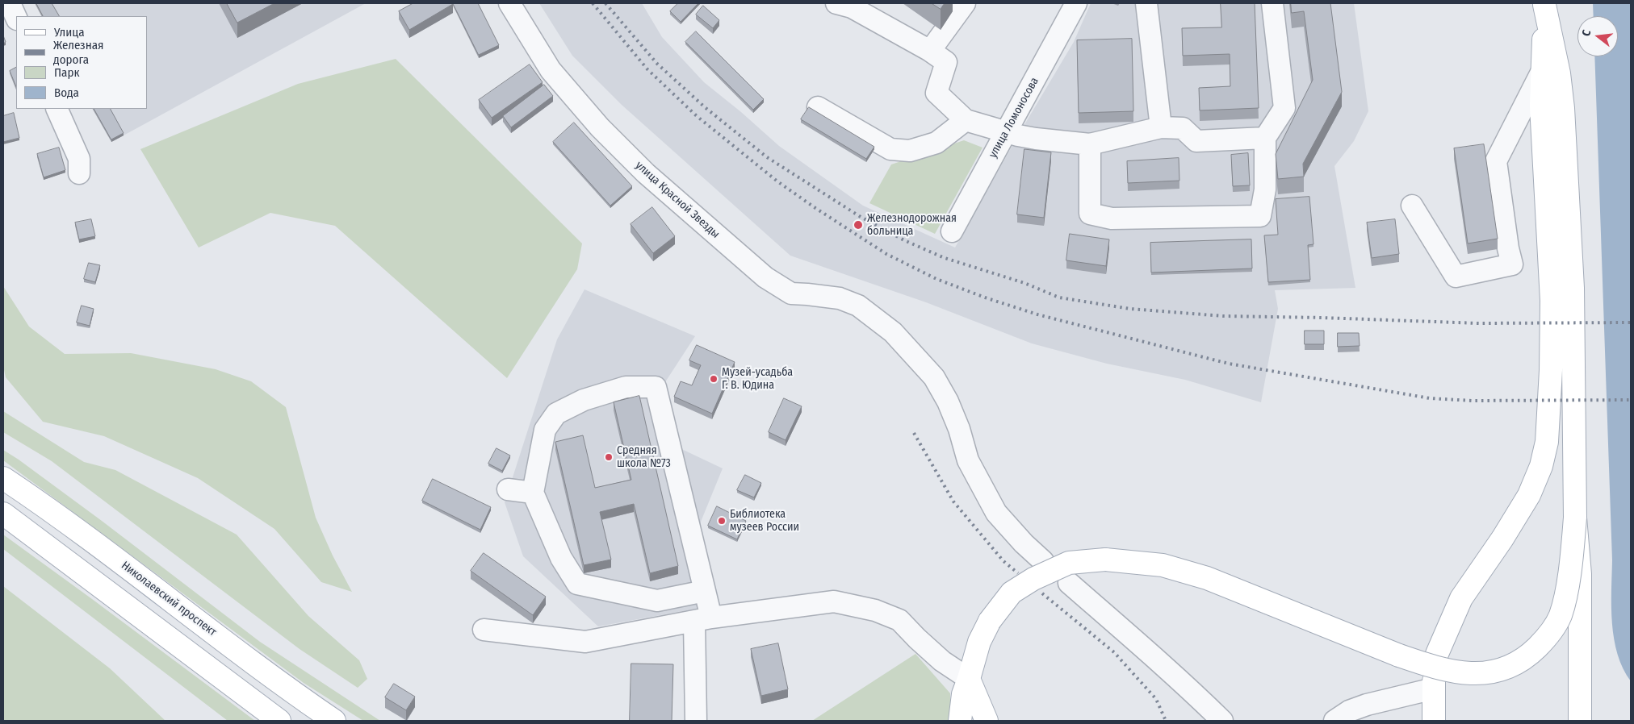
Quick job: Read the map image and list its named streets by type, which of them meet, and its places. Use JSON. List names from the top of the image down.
{
  "streets": {
    "main road": ["Николаевский проспект"],
    "street": ["улица Ломоносова", "улица Красной Звезды"]
  },
  "places": [
    "Железнодорожная больница",
    "Музей-усадьба Г. В. Юдина",
    "Средняя школа №73",
    "Библиотека музеев России"
  ],
  "legend": [
    "Улица",
    "Железная дорога",
    "Парк",
    "Вода"
  ],
  "north": "left"
}
